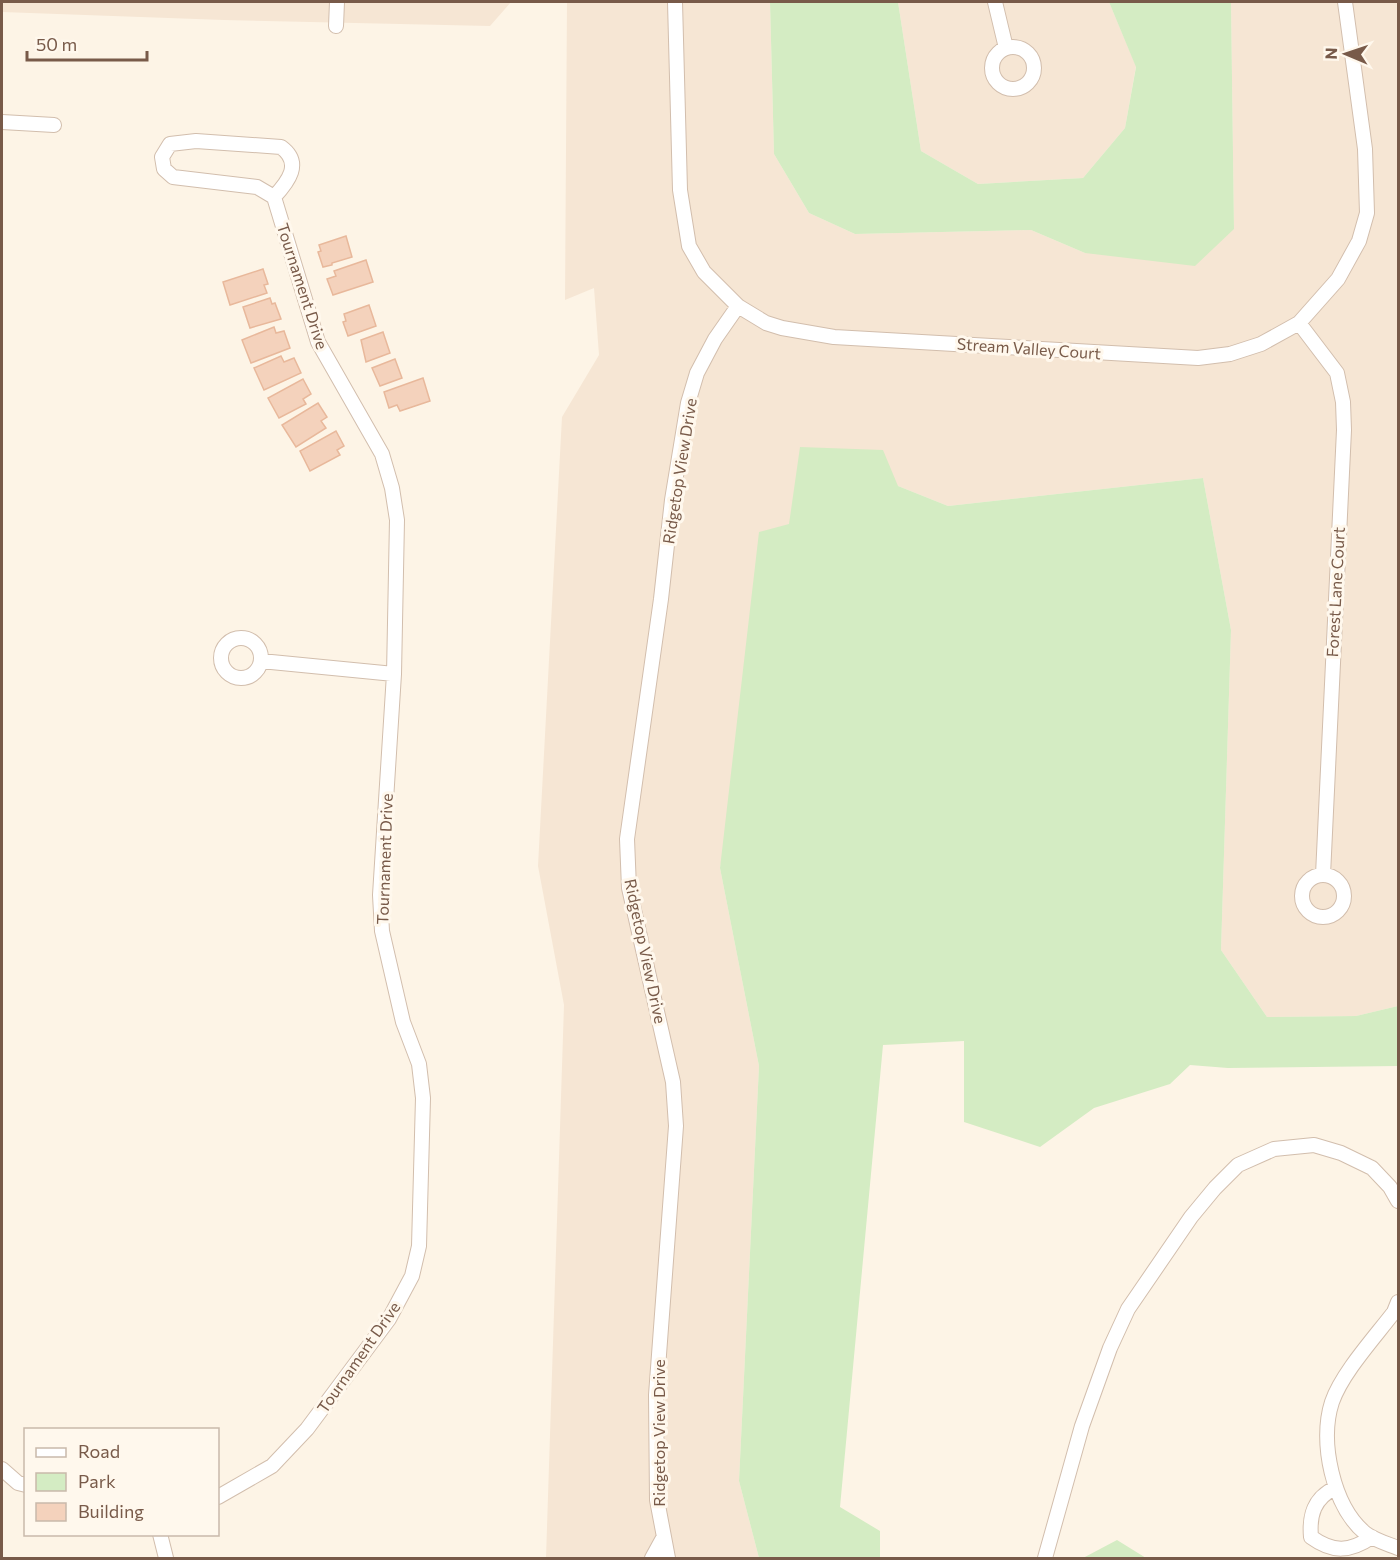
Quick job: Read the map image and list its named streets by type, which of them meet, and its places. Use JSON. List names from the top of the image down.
{
  "streets": {
    "street": [
      "Tournament Drive",
      "Stream Valley Court",
      "Ridgetop View Drive",
      "Forest Lane Court"
    ]
  },
  "crossings": [
    ["Stream Valley Court", "Ridgetop View Drive"],
    ["Stream Valley Court", "Forest Lane Court"]
  ],
  "legend": ["Road", "Park", "Building"],
  "scale_bar": "50 m",
  "north": "left"
}
